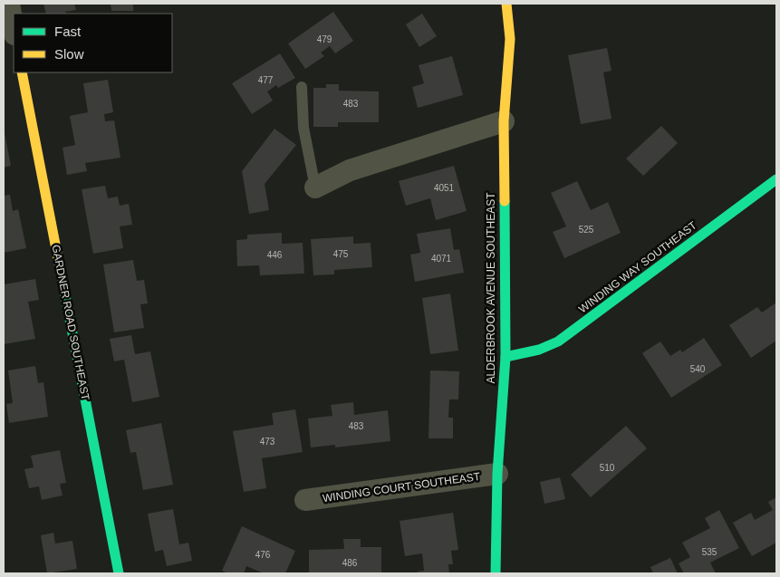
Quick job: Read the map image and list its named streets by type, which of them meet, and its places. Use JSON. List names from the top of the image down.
{
  "streets": {
    "street": [
      "WINDING WAY SOUTHEAST",
      "ALDERBROOK AVENUE SOUTHEAST",
      "GARDNER ROAD SOUTHEAST",
      "WINDING COURT SOUTHEAST"
    ]
  },
  "crossings": [
    ["WINDING WAY SOUTHEAST", "ALDERBROOK AVENUE SOUTHEAST"],
    ["ALDERBROOK AVENUE SOUTHEAST", "WINDING COURT SOUTHEAST"]
  ],
  "house_numbers": [
    "479",
    "477",
    "483",
    "4051",
    "525",
    "475",
    "446",
    "4071",
    "540",
    "483",
    "473",
    "510",
    "535",
    "476",
    "486"
  ],
  "legend": ["Fast", "Slow"]
}
